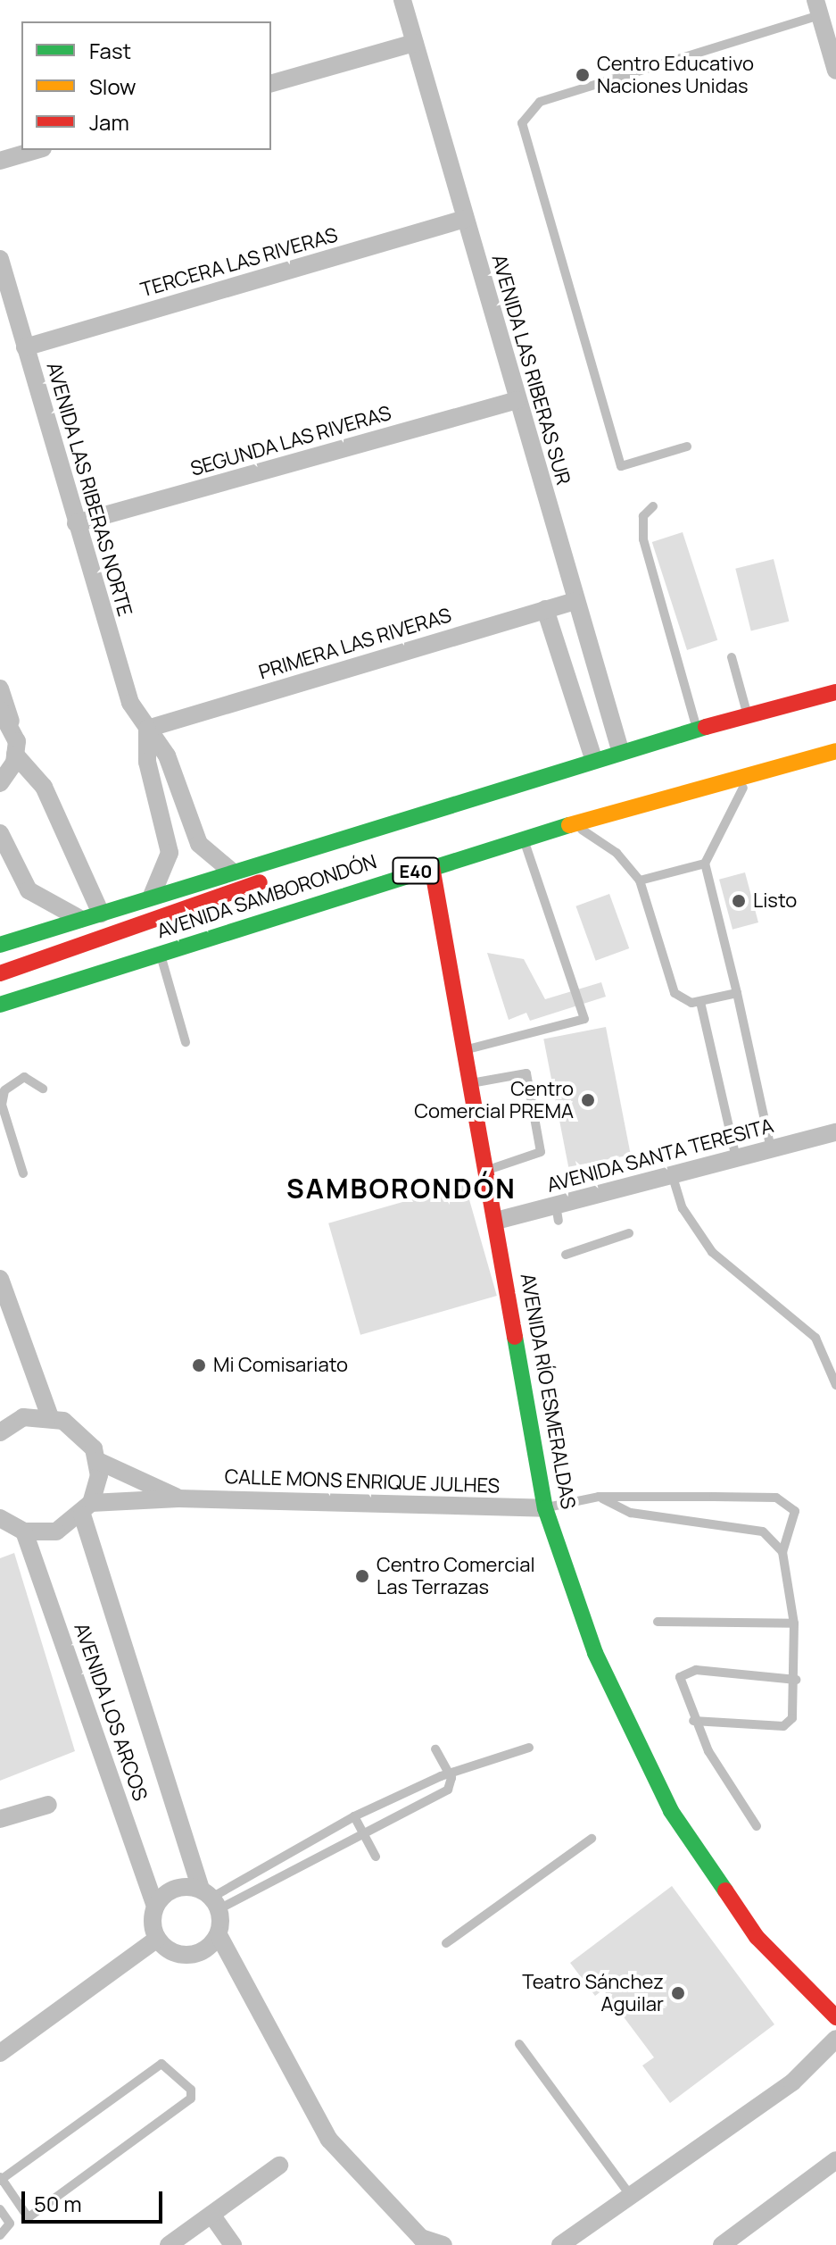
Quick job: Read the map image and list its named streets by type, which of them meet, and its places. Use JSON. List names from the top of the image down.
{
  "streets": {
    "main road": ["E40", "AVENIDA SAMBORONDÓN", "AVENIDA RÍO ESMERALDAS"],
    "street": [
      "TERCERA LAS RIVERAS",
      "AVENIDA LAS RIBERAS SUR",
      "SEGUNDA LAS RIVERAS",
      "AVENIDA LAS RIBERAS NORTE",
      "PRIMERA LAS RIVERAS",
      "AVENIDA SANTA TERESITA",
      "CALLE MONS ENRIQUE JULHES",
      "AVENIDA LOS ARCOS"
    ]
  },
  "crossings": [
    ["TERCERA LAS RIVERAS", "AVENIDA LAS RIBERAS SUR"],
    ["TERCERA LAS RIVERAS", "AVENIDA LAS RIBERAS NORTE"],
    ["AVENIDA LAS RIBERAS SUR", "SEGUNDA LAS RIVERAS"],
    ["AVENIDA LAS RIBERAS SUR", "PRIMERA LAS RIVERAS"],
    ["AVENIDA LAS RIBERAS SUR", "AVENIDA SAMBORONDÓN"],
    ["SEGUNDA LAS RIVERAS", "AVENIDA LAS RIBERAS NORTE"],
    ["AVENIDA LAS RIBERAS NORTE", "PRIMERA LAS RIVERAS"],
    ["AVENIDA LAS RIBERAS NORTE", "AVENIDA SAMBORONDÓN"],
    ["AVENIDA SAMBORONDÓN", "AVENIDA RÍO ESMERALDAS"],
    ["AVENIDA SANTA TERESITA", "AVENIDA RÍO ESMERALDAS"],
    ["AVENIDA RÍO ESMERALDAS", "CALLE MONS ENRIQUE JULHES"],
    ["CALLE MONS ENRIQUE JULHES", "AVENIDA LOS ARCOS"]
  ],
  "districts": ["SAMBORONDÓN"],
  "places": [
    "Centro Educativo Naciones Unidas",
    "Listo",
    "Centro Comercial PREMA",
    "Mi Comisariato",
    "Centro Comercial Las Terrazas",
    "Teatro Sánchez Aguilar"
  ],
  "legend": ["Fast", "Slow", "Jam"],
  "scale_bar": "50 m"
}
